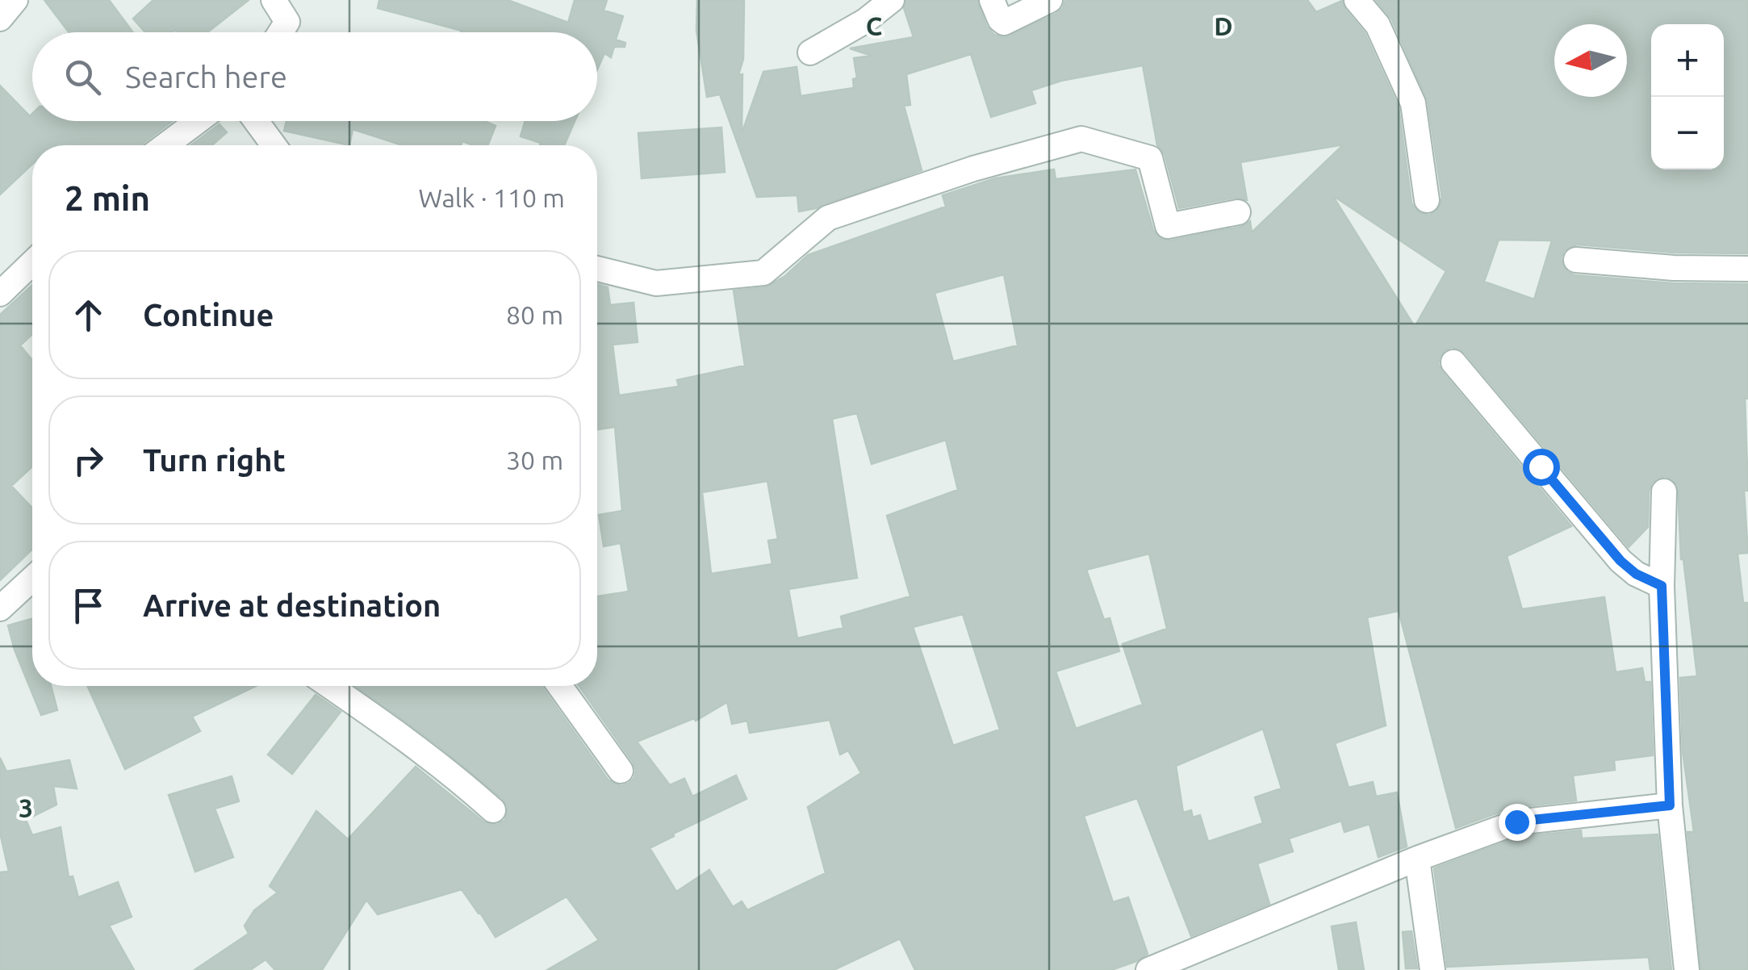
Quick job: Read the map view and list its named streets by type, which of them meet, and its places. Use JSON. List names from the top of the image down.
{
  "north": "left",
  "page": {
    "map_buttons": ["+", "−"],
    "search": "Search here",
    "heading": ["2 min", "Walk · 110 m"],
    "list": [
      ["Continue", "80 m"],
      ["Turn right", "30 m"],
      "Arrive at destination"
    ]
  },
  "grid": {
    "columns": ["C", "D"],
    "rows": ["3"]
  }
}
